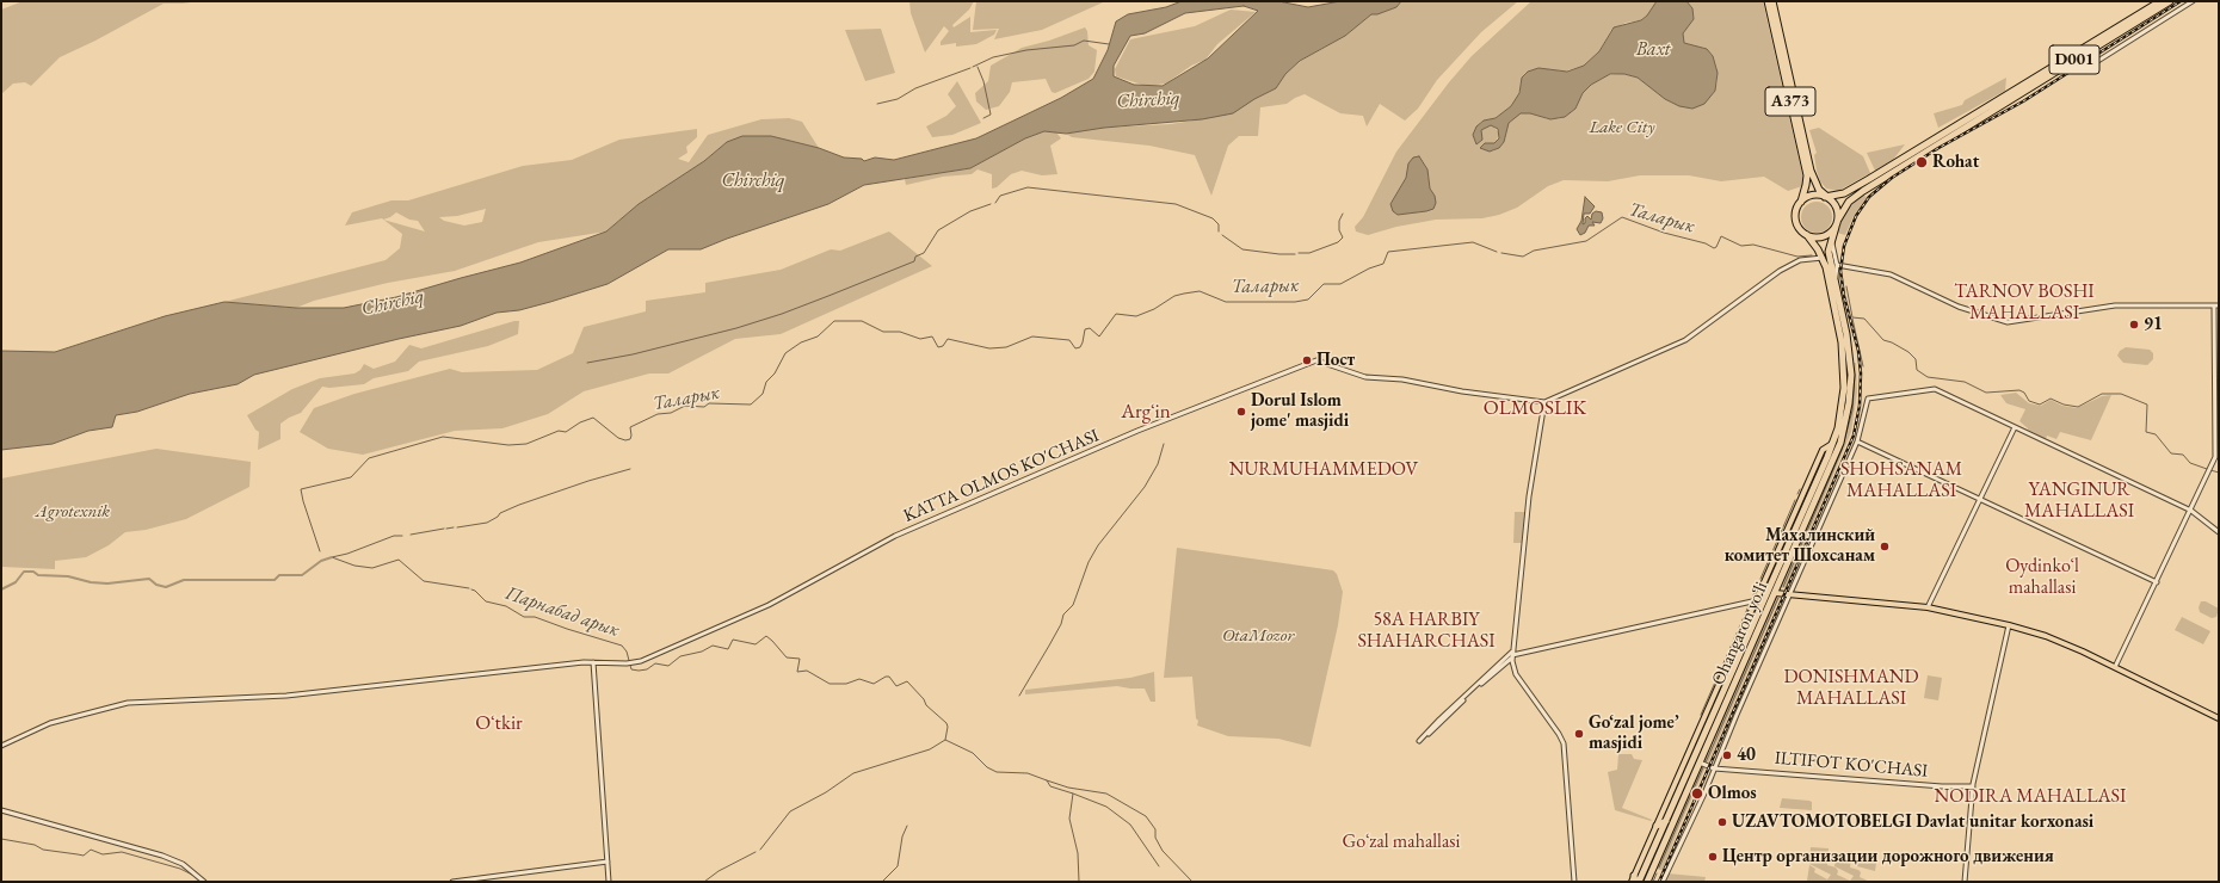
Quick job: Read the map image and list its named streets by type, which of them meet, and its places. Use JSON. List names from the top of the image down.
{
  "streets": {
    "highway": ["D001", "A373", "Ohangaron yoʻli"],
    "street": ["KATTA OLMOS KO'CHASI", "ILTIFOT KO'CHASI"]
  },
  "crossings": [
    ["D001", "A373"],
    ["D001", "Ohangaron yoʻli"],
    ["A373", "Ohangaron yoʻli"],
    ["Ohangaron yoʻli", "ILTIFOT KO'CHASI"]
  ],
  "districts": [
    "TARNOV BOSHI MAHALLASI",
    "OLMOSLIK",
    "Argʻin",
    "NURMUHAMMEDOV",
    "SHOHSANAM MAHALLASI",
    "YANGINUR MAHALLASI",
    "Oydinkoʻl mahallasi",
    "58A HARBIY SHAHARCHASI",
    "DONISHMAND MAHALLASI",
    "Oʻtkir",
    "NODIRA MAHALLASI",
    "Goʻzal mahallasi"
  ],
  "water": [
    "Baхt",
    "Chirchiq",
    "Таларык",
    "Парнабад арык"
  ],
  "parks": ["Lake City", "Agrotexnik", "OtaMozor"],
  "places": [
    "Rohat",
    "91",
    "Пост",
    "Dorul Islom jome' masjidi",
    "Махалинский комитет Шохcанам",
    "Go‘zal jome’ masjidi",
    "40",
    "Olmos",
    "UZAVTOMOTOBELGI Davlat unitar korxonasi",
    "Центр организации дорожного движения"
  ]
}
